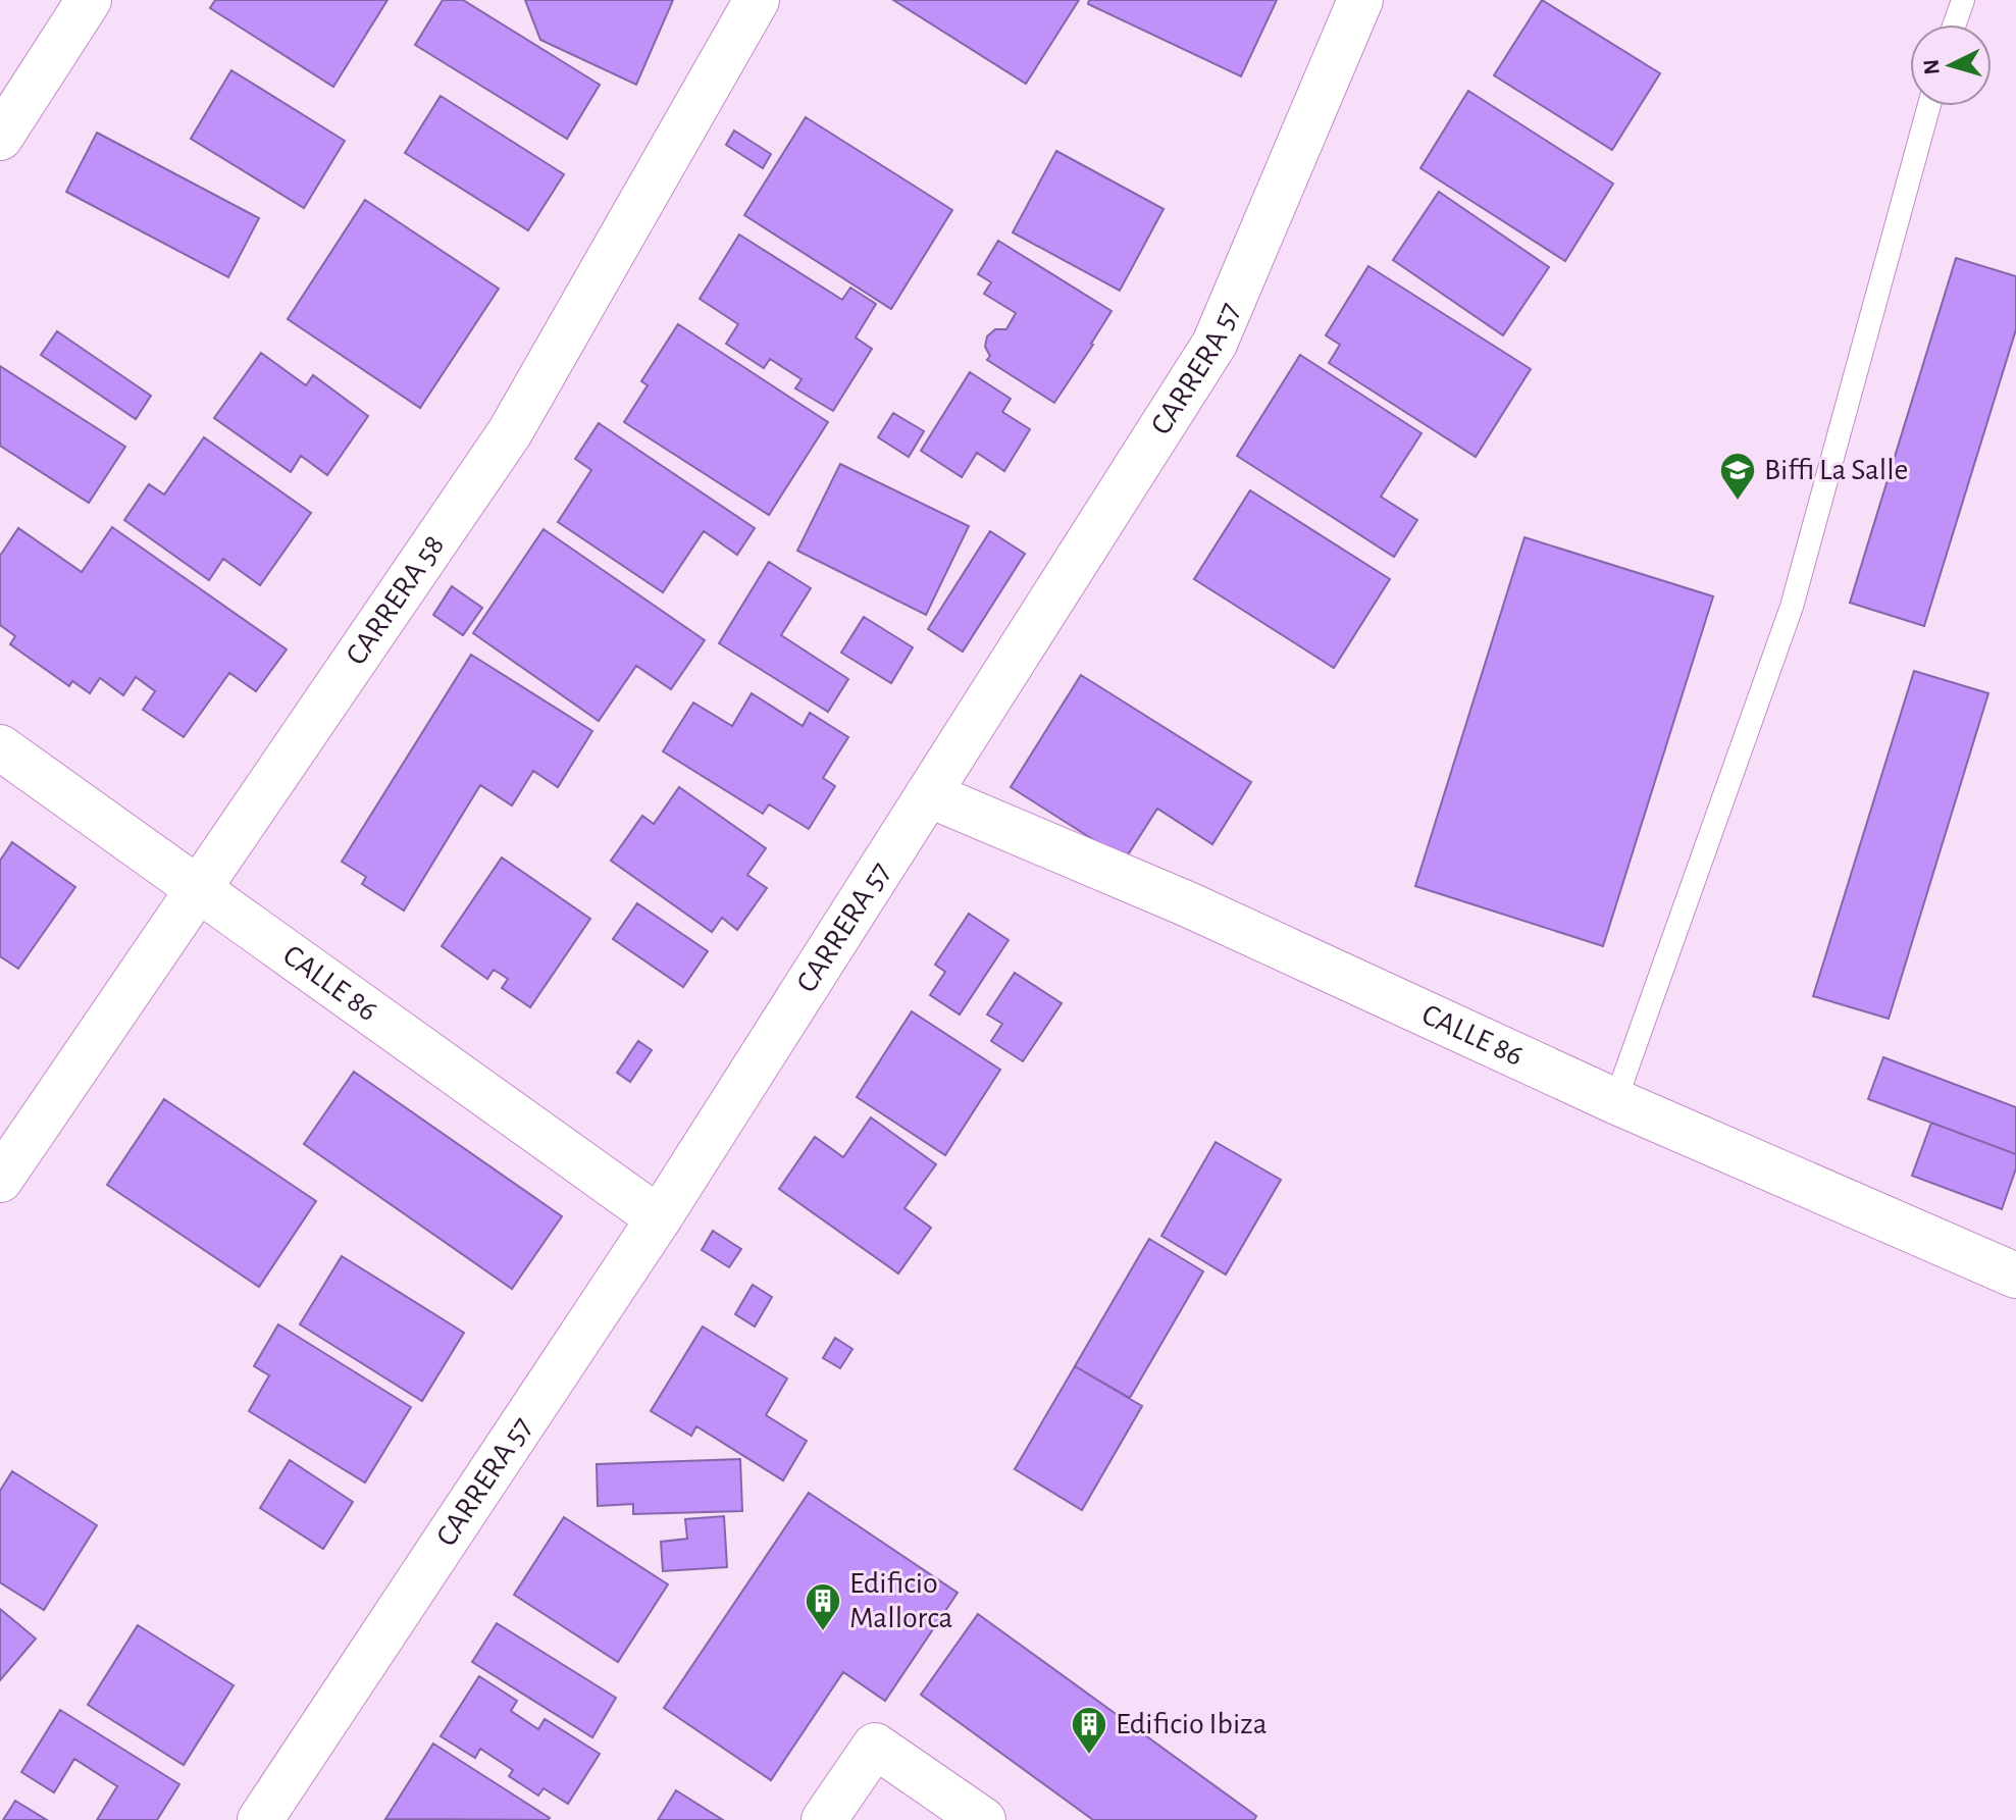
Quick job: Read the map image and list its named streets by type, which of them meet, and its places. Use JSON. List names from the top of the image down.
{
  "streets": {
    "street": ["CARRERA 57", "CARRERA 58", "CALLE 86"]
  },
  "crossings": [
    ["CARRERA 57", "CALLE 86"],
    ["CARRERA 58", "CALLE 86"]
  ],
  "places": {
    "school or university": ["Biffi La Salle"],
    "building": ["Edificio Mallorca", "Edificio Ibiza"]
  },
  "north": "left"
}
